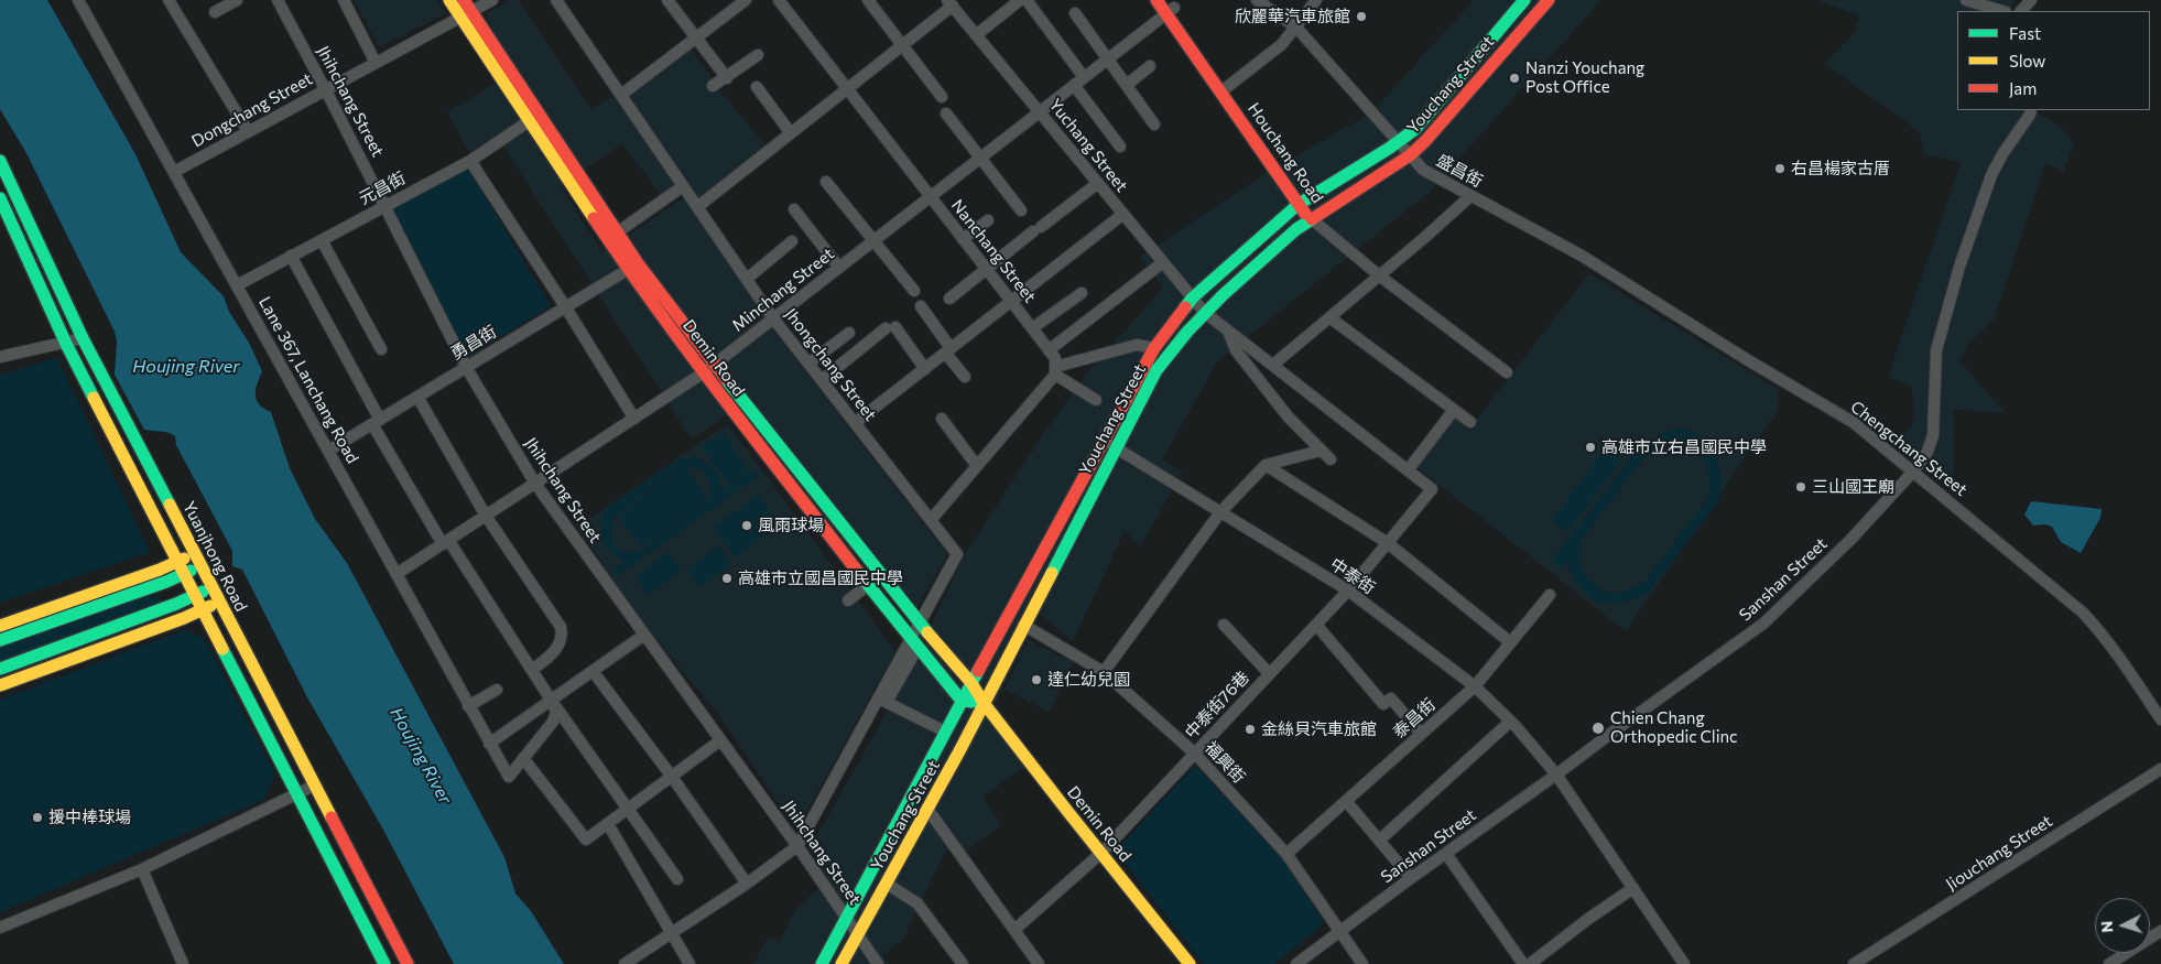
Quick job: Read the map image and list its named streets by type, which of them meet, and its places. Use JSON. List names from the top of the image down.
{
  "streets": {
    "street": [
      "Youchang Street",
      "Jhihchang Street",
      "Dongchang Street",
      "Yuchang Street",
      "Houchang Road",
      "盛昌街",
      "元昌街",
      "Nanchang Street",
      "Minchang Street",
      "勇昌街",
      "Demin Road",
      "Jhongchang Street",
      "Lane 367, Lanchang Road",
      "Chengchang Street",
      "Yuanjhong Road",
      "中泰街",
      "Sanshan Street",
      "中泰街76巷",
      "泰昌街",
      "福興街",
      "Jiouchang Street"
    ]
  },
  "crossings": [
    ["Youchang Street", "Jhihchang Street"],
    ["Youchang Street", "Yuchang Street"],
    ["Youchang Street", "Houchang Road"],
    ["Youchang Street", "盛昌街"],
    ["Youchang Street", "Demin Road"],
    ["Youchang Street", "中泰街"],
    ["Youchang Street", "福興街"],
    ["Jhihchang Street", "Dongchang Street"],
    ["Jhihchang Street", "元昌街"],
    ["Jhihchang Street", "Minchang Street"],
    ["Jhihchang Street", "勇昌街"],
    ["Jhihchang Street", "Jhongchang Street"],
    ["Dongchang Street", "Demin Road"],
    ["Dongchang Street", "Lane 367, Lanchang Road"],
    ["Yuchang Street", "Minchang Street"],
    ["Yuchang Street", "中泰街76巷"],
    ["Houchang Road", "Minchang Street"],
    ["盛昌街", "Chengchang Street"],
    ["元昌街", "Demin Road"],
    ["元昌街", "Lane 367, Lanchang Road"],
    ["Nanchang Street", "Minchang Street"],
    ["Minchang Street", "Demin Road"],
    ["Minchang Street", "Jhongchang Street"],
    ["Minchang Street", "Lane 367, Lanchang Road"],
    ["勇昌街", "Demin Road"],
    ["勇昌街", "Lane 367, Lanchang Road"],
    ["Demin Road", "Jhongchang Street"],
    ["Demin Road", "中泰街76巷"],
    ["Chengchang Street", "Sanshan Street"],
    ["中泰街", "Sanshan Street"],
    ["中泰街", "中泰街76巷"],
    ["中泰街", "泰昌街"],
    ["Sanshan Street", "福興街"],
    ["中泰街76巷", "福興街"],
    ["泰昌街", "福興街"]
  ],
  "water": ["Houjing River"],
  "places": [
    "欣麗華汽車旅館",
    "Nanzi Youchang Post Office",
    "右昌楊家古厝",
    "高雄市立右昌國民中學",
    "三山國王廟",
    "風雨球場",
    "高雄市立國昌國民中學",
    "達仁幼兒園",
    "Chien Chang Orthopedic Clinc",
    "金絲貝汽車旅館",
    "援中棒球場"
  ],
  "legend": ["Fast", "Slow", "Jam"],
  "north": "left"
}
